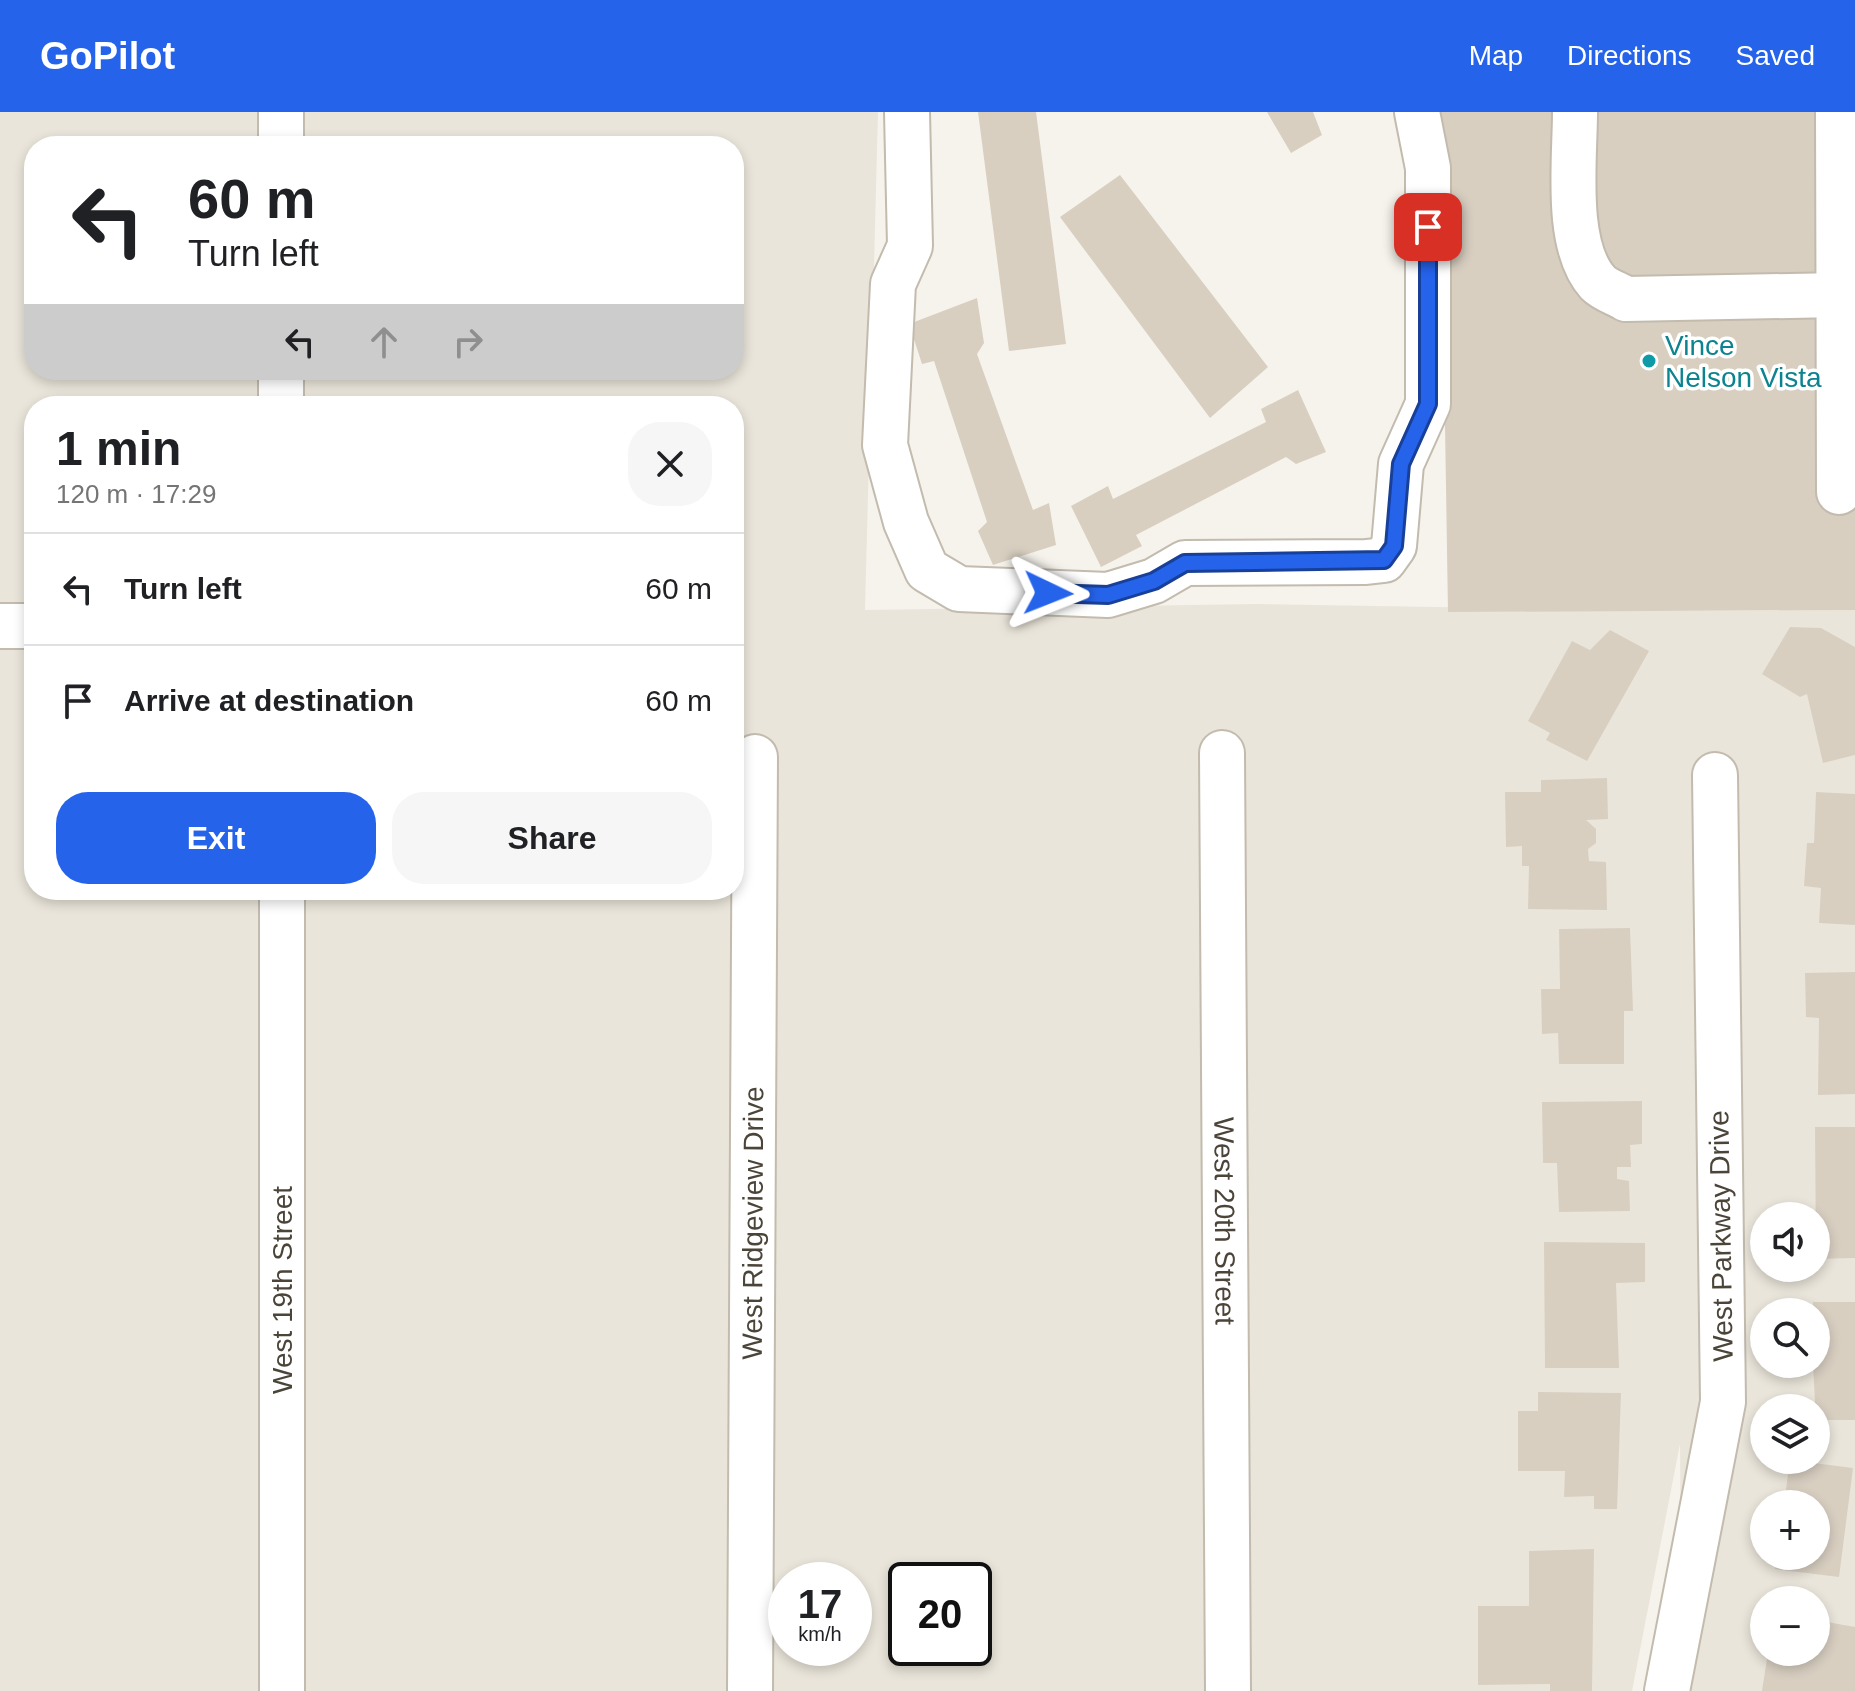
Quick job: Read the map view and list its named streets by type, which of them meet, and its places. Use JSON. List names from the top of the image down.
{
  "streets": {
    "street": [
      "West 20th Street",
      "West Ridgeview Drive",
      "West Parkway Drive",
      "West 19th Street"
    ]
  },
  "places": ["Vince Nelson Vista"],
  "page": {
    "header": "GoPilot",
    "nav": ["Map", "Directions", "Saved"],
    "turn": ["60 m", "Turn left"],
    "heading": ["1 min", "120 m · 17:29"],
    "list": [
      {
        "name": "Turn left",
        "value": "60 m"
      },
      {
        "name": "Arrive at destination",
        "value": "60 m"
      }
    ],
    "buttons": ["Exit", "Share"],
    "map_buttons": ["+", "−"],
    "speed": "17 km/h",
    "limit": "20"
  }
}
